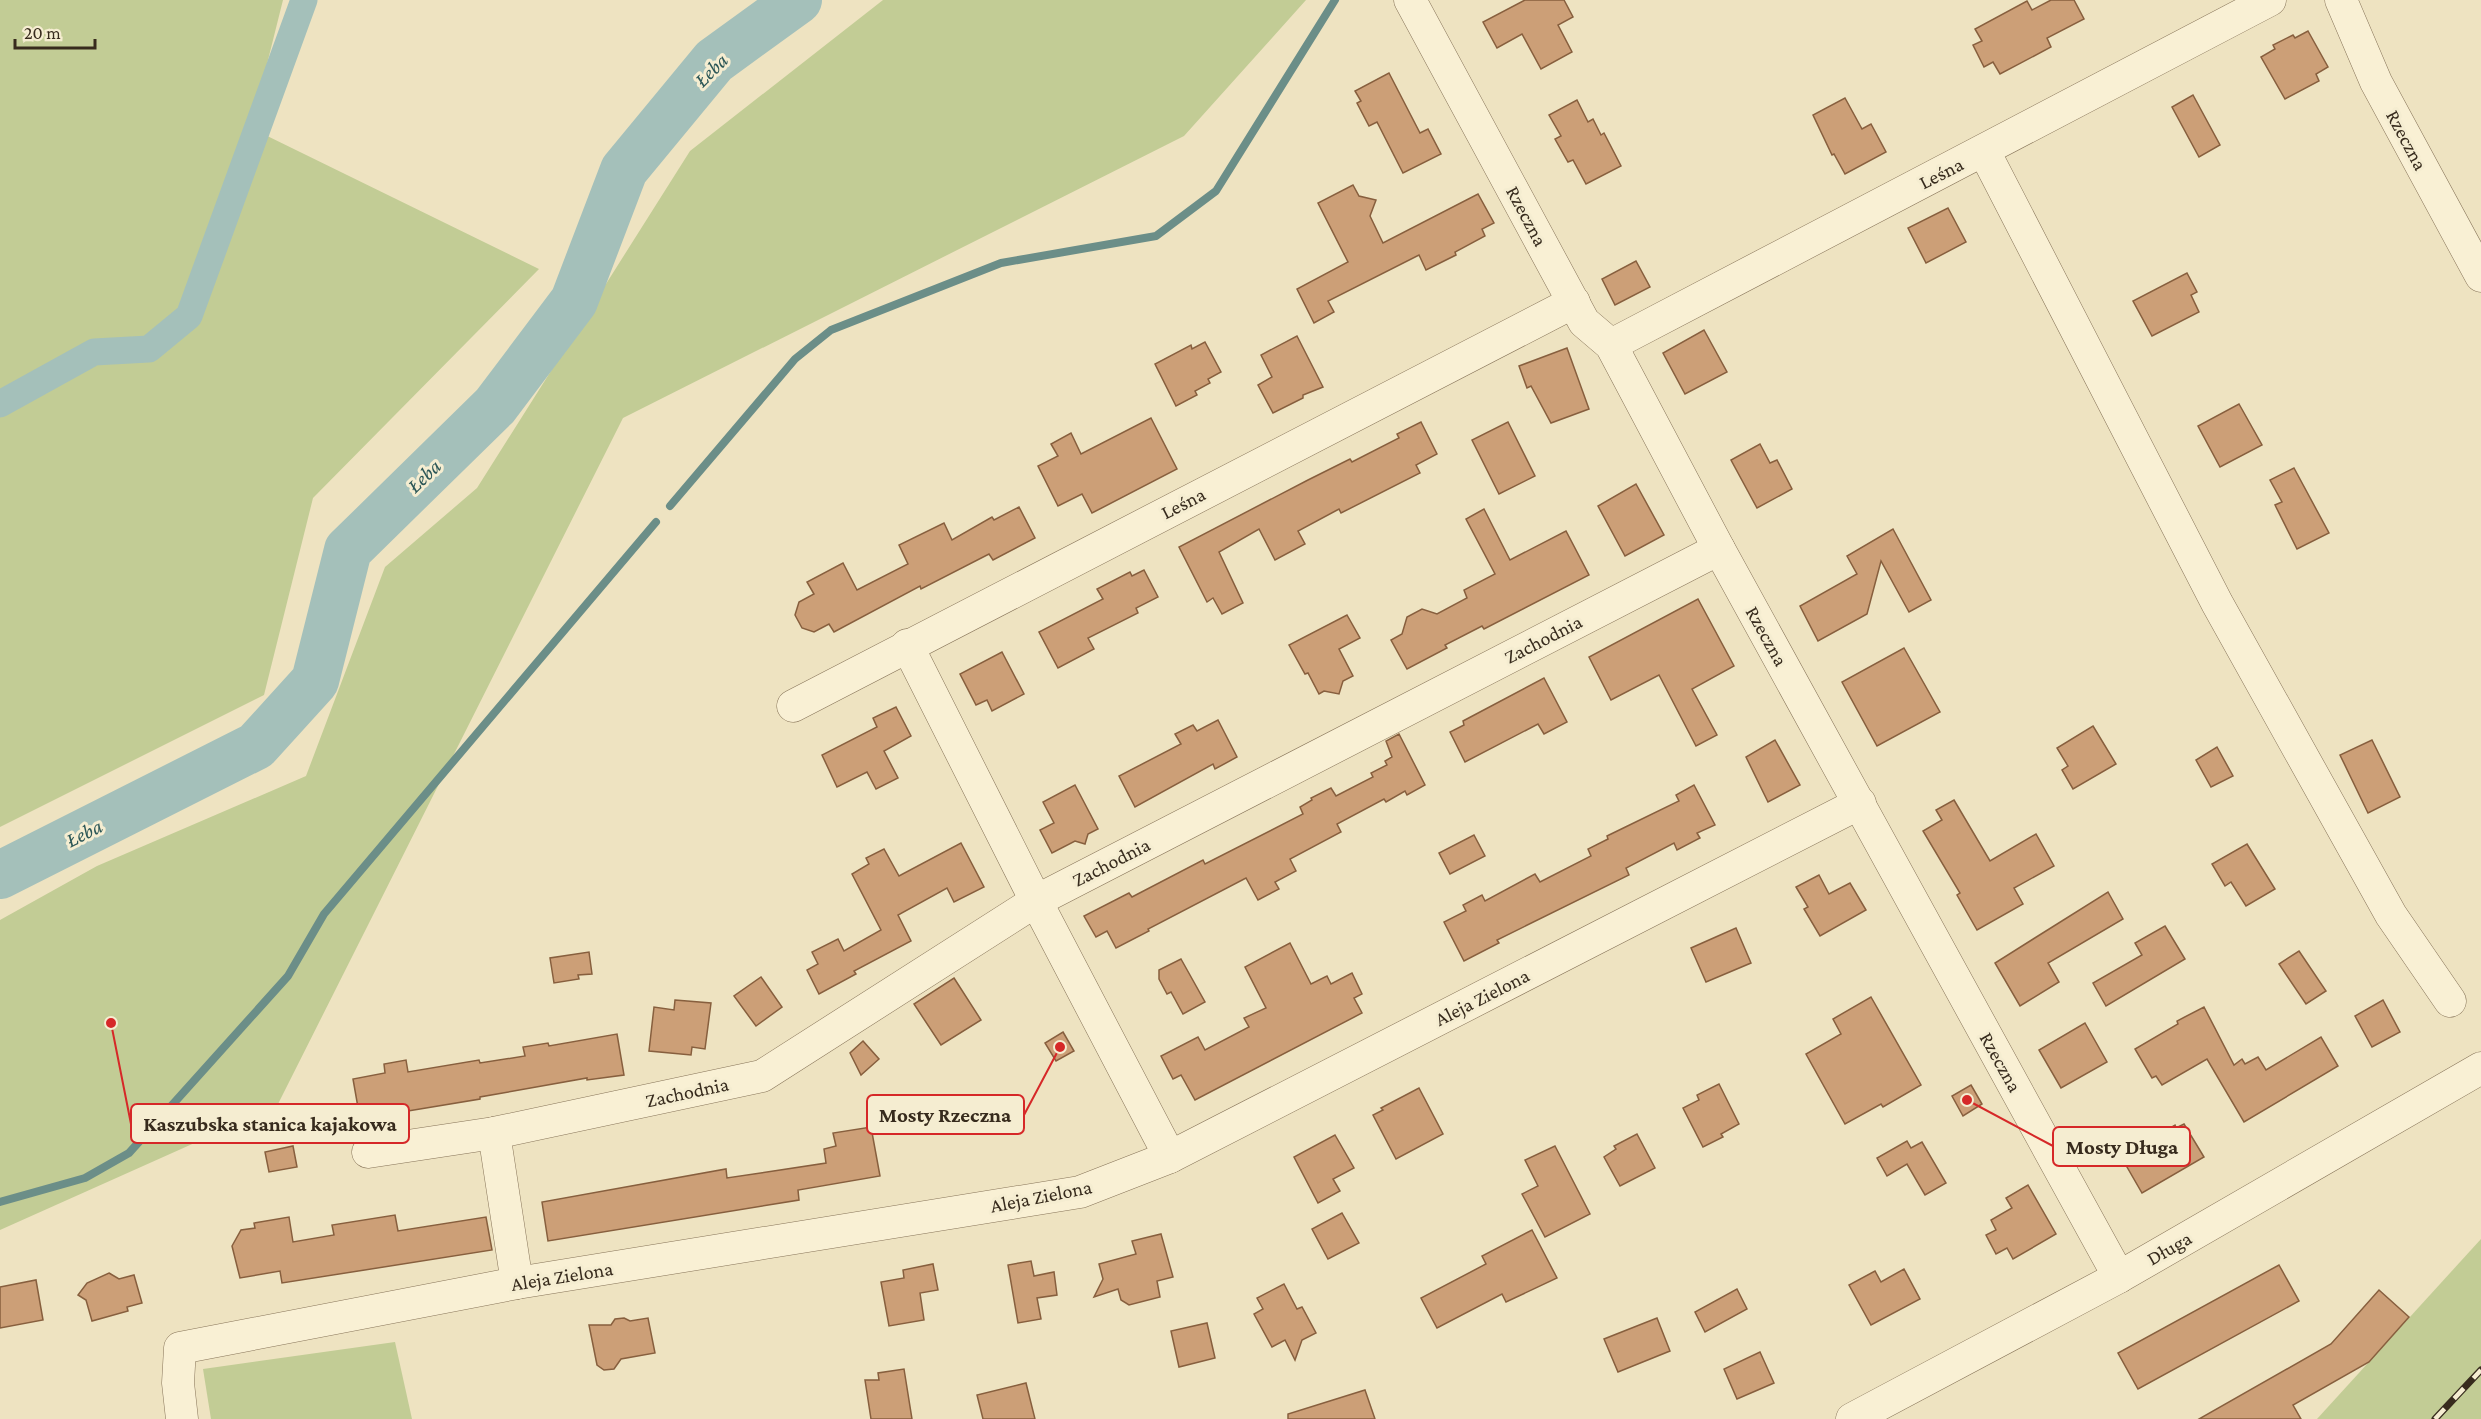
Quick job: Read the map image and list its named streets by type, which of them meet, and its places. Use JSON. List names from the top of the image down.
{
  "streets": {
    "street": [
      "Rzeczna",
      "Leśna",
      "Zachodnia",
      "Aleja Zielona",
      "Długa"
    ]
  },
  "crossings": [
    ["Rzeczna", "Leśna"],
    ["Rzeczna", "Zachodnia"],
    ["Rzeczna", "Aleja Zielona"],
    ["Rzeczna", "Długa"]
  ],
  "water": ["Łeba"],
  "places": ["Kaszubska stanica kajakowa", "Mosty Rzeczna", "Mosty Długa"],
  "scale_bar": "20 m"
}
